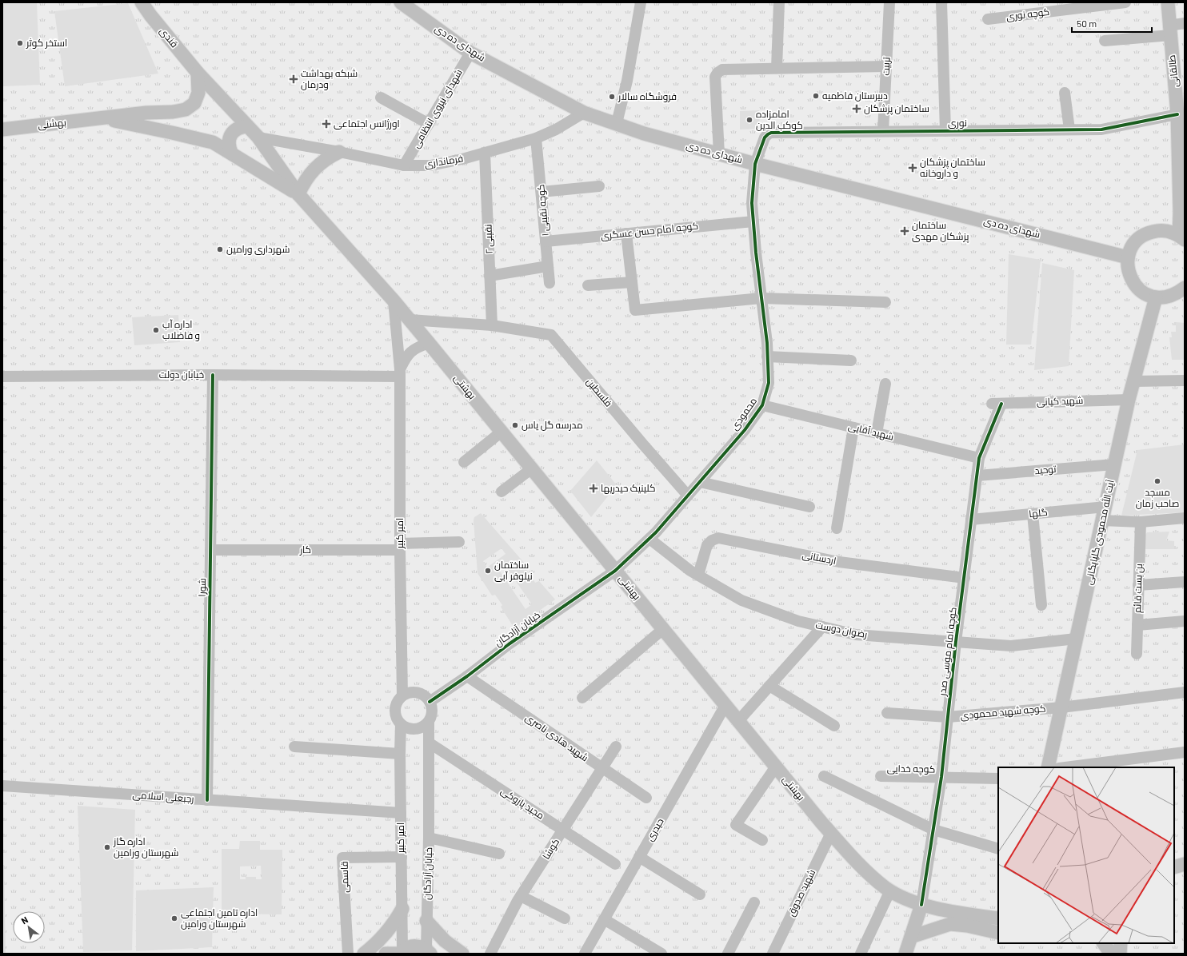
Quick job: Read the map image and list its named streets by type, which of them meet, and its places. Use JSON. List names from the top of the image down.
{
  "streets": {
    "main road": [
      "قندی",
      "شهدای ده دی",
      "طالقانی",
      "بهشنی",
      "بهشتی",
      "آیت الله محمودی گلپایگانی"
    ],
    "street": [
      "کوچه نوری",
      "تربیت",
      "شهدای نیروی انتظامی",
      "نوری",
      "فرمانداری",
      "کوچه نقیبی ۱",
      "کوچه امام حسن عسگری",
      "نقیبی ۲",
      "خیابان دولت",
      "فلسطین",
      "شهید کیانی",
      "محمودی",
      "شهید آقایی",
      "توحید",
      "گلها",
      "امیر کبیر",
      "کار",
      "اردستانی",
      "شورا",
      "بن بست قائم",
      "خیابان آزادگان",
      "رضوان دوست",
      "کوچه امام موسی صدر",
      "کوچه شهید محمودی",
      "شهید هادی ناصری",
      "کوچه خدایی",
      "رجبعلی اسلامی",
      "مجید پازوکی",
      "حیدری",
      "کوشا",
      "قاسمی",
      "شهید صدوق"
    ]
  },
  "crossings": [
    ["قندی", "بهشنی"],
    ["قندی", "فرمانداری"],
    ["قندی", "بهشتی"],
    ["شهدای ده دی", "شهدای نیروی انتظامی"],
    ["شهدای ده دی", "نوری"],
    ["شهدای ده دی", "فرمانداری"],
    ["شهدای ده دی", "محمودی"],
    ["تربیت", "نوری"],
    ["طالقانی", "نوری"],
    ["شهدای نیروی انتظامی", "فرمانداری"],
    ["نوری", "محمودی"],
    ["فرمانداری", "کوچه نقیبی ۱"],
    ["فرمانداری", "نقیبی ۲"],
    ["کوچه نقیبی ۱", "کوچه امام حسن عسگری"],
    ["کوچه امام حسن عسگری", "محمودی"],
    ["نقیبی ۲", "فلسطین"],
    ["خیابان دولت", "امیر کبیر"],
    ["خیابان دولت", "شورا"],
    ["بهشتی", "فلسطین"],
    ["بهشتی", "محمودی"],
    ["بهشتی", "امیر کبیر"],
    ["بهشتی", "خیابان آزادگان"],
    ["بهشتی", "کوچه امام موسی صدر"],
    ["بهشتی", "حیدری"],
    ["بهشتی", "شهید صدوق"],
    ["فلسطین", "محمودی"],
    ["شهید کیانی", "آیت الله محمودی گلپایگانی"],
    ["شهید کیانی", "کوچه امام موسی صدر"],
    ["محمودی", "شهید آقایی"],
    ["محمودی", "خیابان آزادگان"],
    ["محمودی", "رضوان دوست"],
    ["شهید آقایی", "کوچه امام موسی صدر"],
    ["توحید", "آیت الله محمودی گلپایگانی"],
    ["توحید", "کوچه امام موسی صدر"],
    ["گلها", "آیت الله محمودی گلپایگانی"],
    ["گلها", "بن بست قائم"],
    ["گلها", "کوچه امام موسی صدر"],
    ["آیت الله محمودی گلپایگانی", "رضوان دوست"],
    ["آیت الله محمودی گلپایگانی", "کوچه شهید محمودی"],
    ["امیر کبیر", "کار"],
    ["امیر کبیر", "خیابان آزادگان"],
    ["امیر کبیر", "رجبعلی اسلامی"],
    ["امیر کبیر", "قاسمی"],
    ["کار", "شورا"],
    ["اردستانی", "رضوان دوست"],
    ["اردستانی", "کوچه امام موسی صدر"],
    ["شورا", "رجبعلی اسلامی"],
    ["خیابان آزادگان", "شهید هادی ناصری"],
    ["خیابان آزادگان", "مجید پازوکی"],
    ["رضوان دوست", "کوچه امام موسی صدر"],
    ["کوچه امام موسی صدر", "کوچه شهید محمودی"],
    ["کوچه امام موسی صدر", "کوچه خدایی"],
    ["شهید هادی ناصری", "کوشا"],
    ["مجید پازوکی", "کوشا"]
  ],
  "places": {
    "other": [
      "استخر کوثر",
      "دبیرستان فاطمیه",
      "فروشگاه سالار",
      "امامزاده کوکب الدین",
      "شهرداری ورامین",
      "اداره آب و فاضلاب",
      "مدرسه گل یاس",
      "مسجد صاحب زمان",
      "ساختمان نیلوفر آبی",
      "اداره گاز شهرستان ورامین",
      "اداره تامین اجتماعی شهرستان ورامین"
    ],
    "health": [
      "شبکه بهداشت ودرمان",
      "ساختمان پزشکان",
      "اورژانس اجتماعی",
      "ساختمان پزشکان و داروخانه",
      "ساختمان پزشکان مهدی",
      "کلینیک حیدریها"
    ]
  },
  "scale_bar": "50 m",
  "north": "top left"
}
